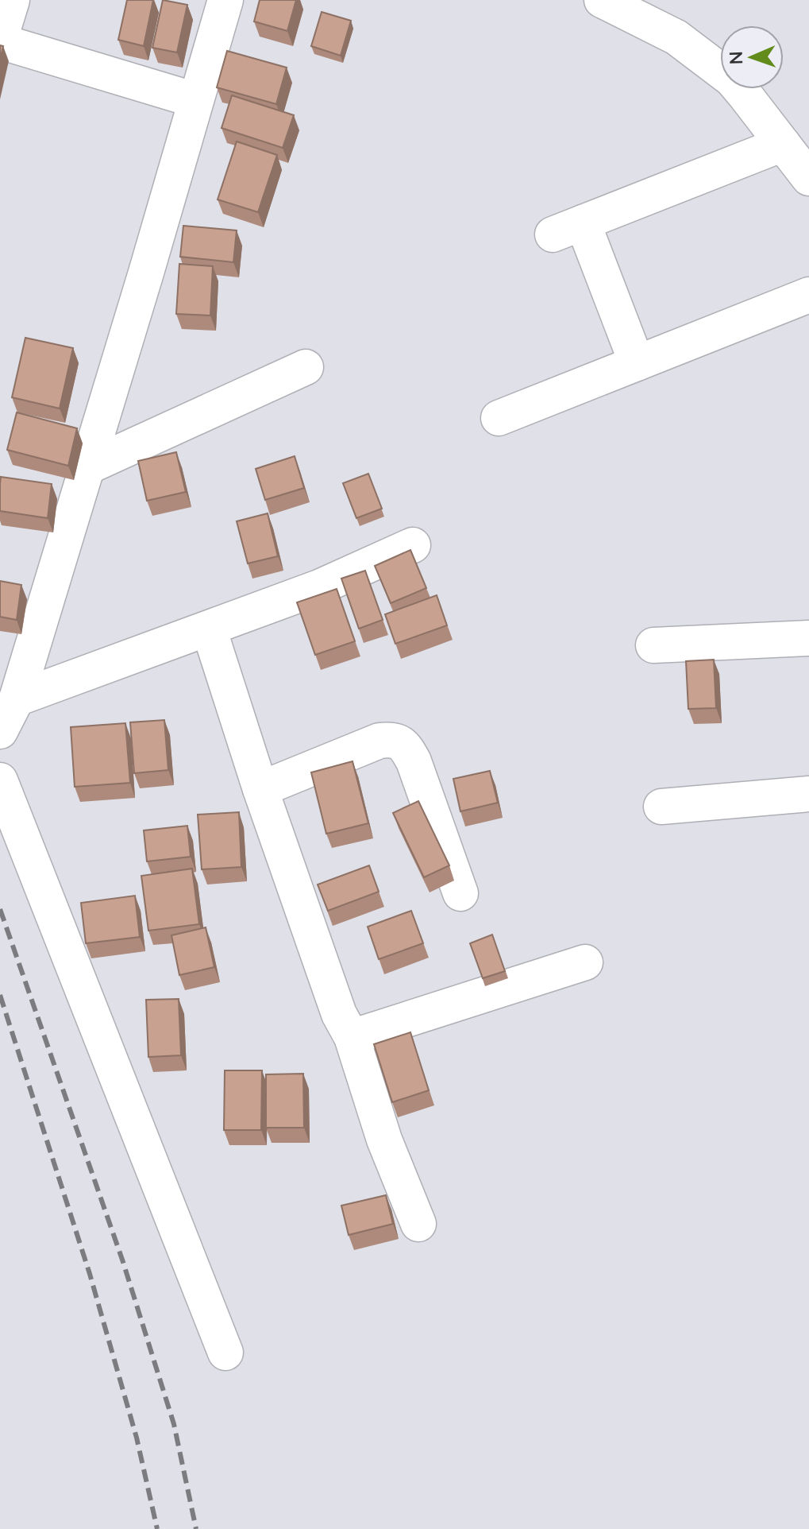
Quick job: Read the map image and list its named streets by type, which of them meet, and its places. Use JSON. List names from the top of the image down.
{
  "north": "left"
}
